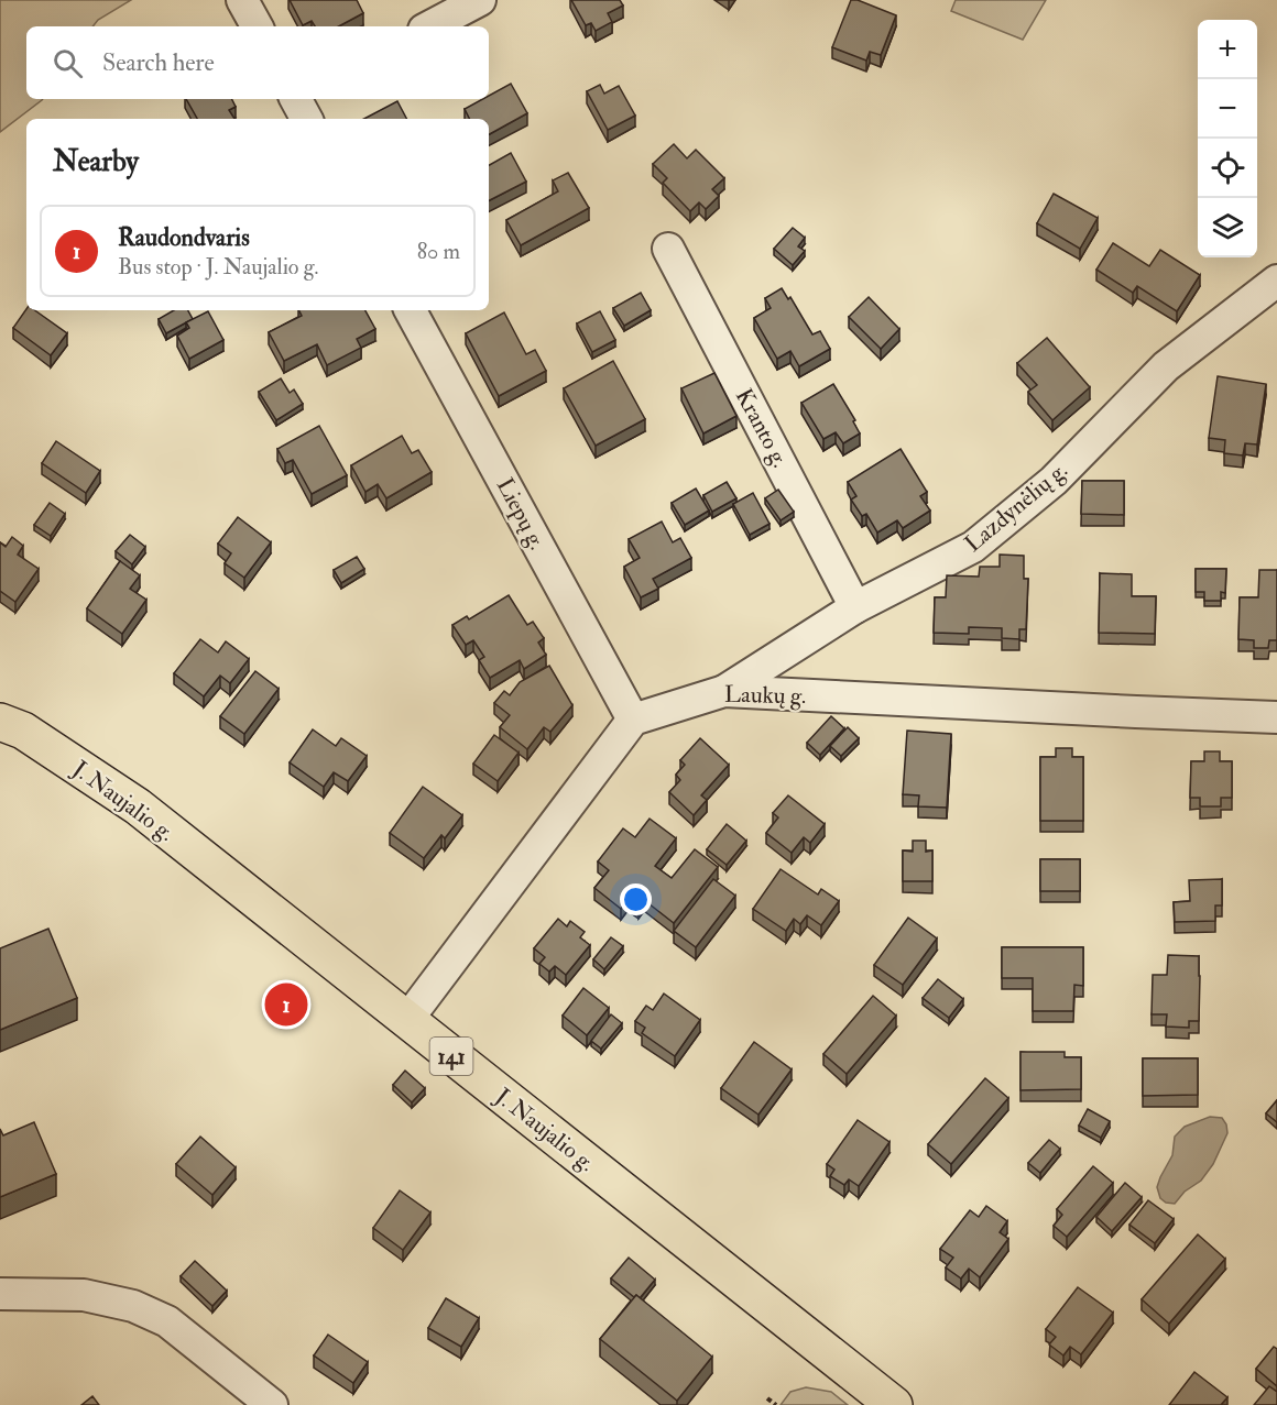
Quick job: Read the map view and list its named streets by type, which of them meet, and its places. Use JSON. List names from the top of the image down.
{
  "streets": {
    "main road": ["J. Naujalio g.", "141"],
    "street": [
      "Kranto g.",
      "Lazdynėlių g.",
      "Liepų g.",
      "Laukų g."
    ]
  },
  "crossings": [
    ["Kranto g.", "Lazdynėlių g."],
    ["Lazdynėlių g.", "Laukų g."],
    ["Liepų g.", "Laukų g."]
  ],
  "page": {
    "map_buttons": ["+", "−"],
    "search": "Search here",
    "heading": "Nearby",
    "list": [
      {
        "mark": "1",
        "name": "Raudondvaris",
        "note": "Bus stop · J. Naujalio g.",
        "value": "80 m"
      }
    ],
    "pins": "1"
  }
}
